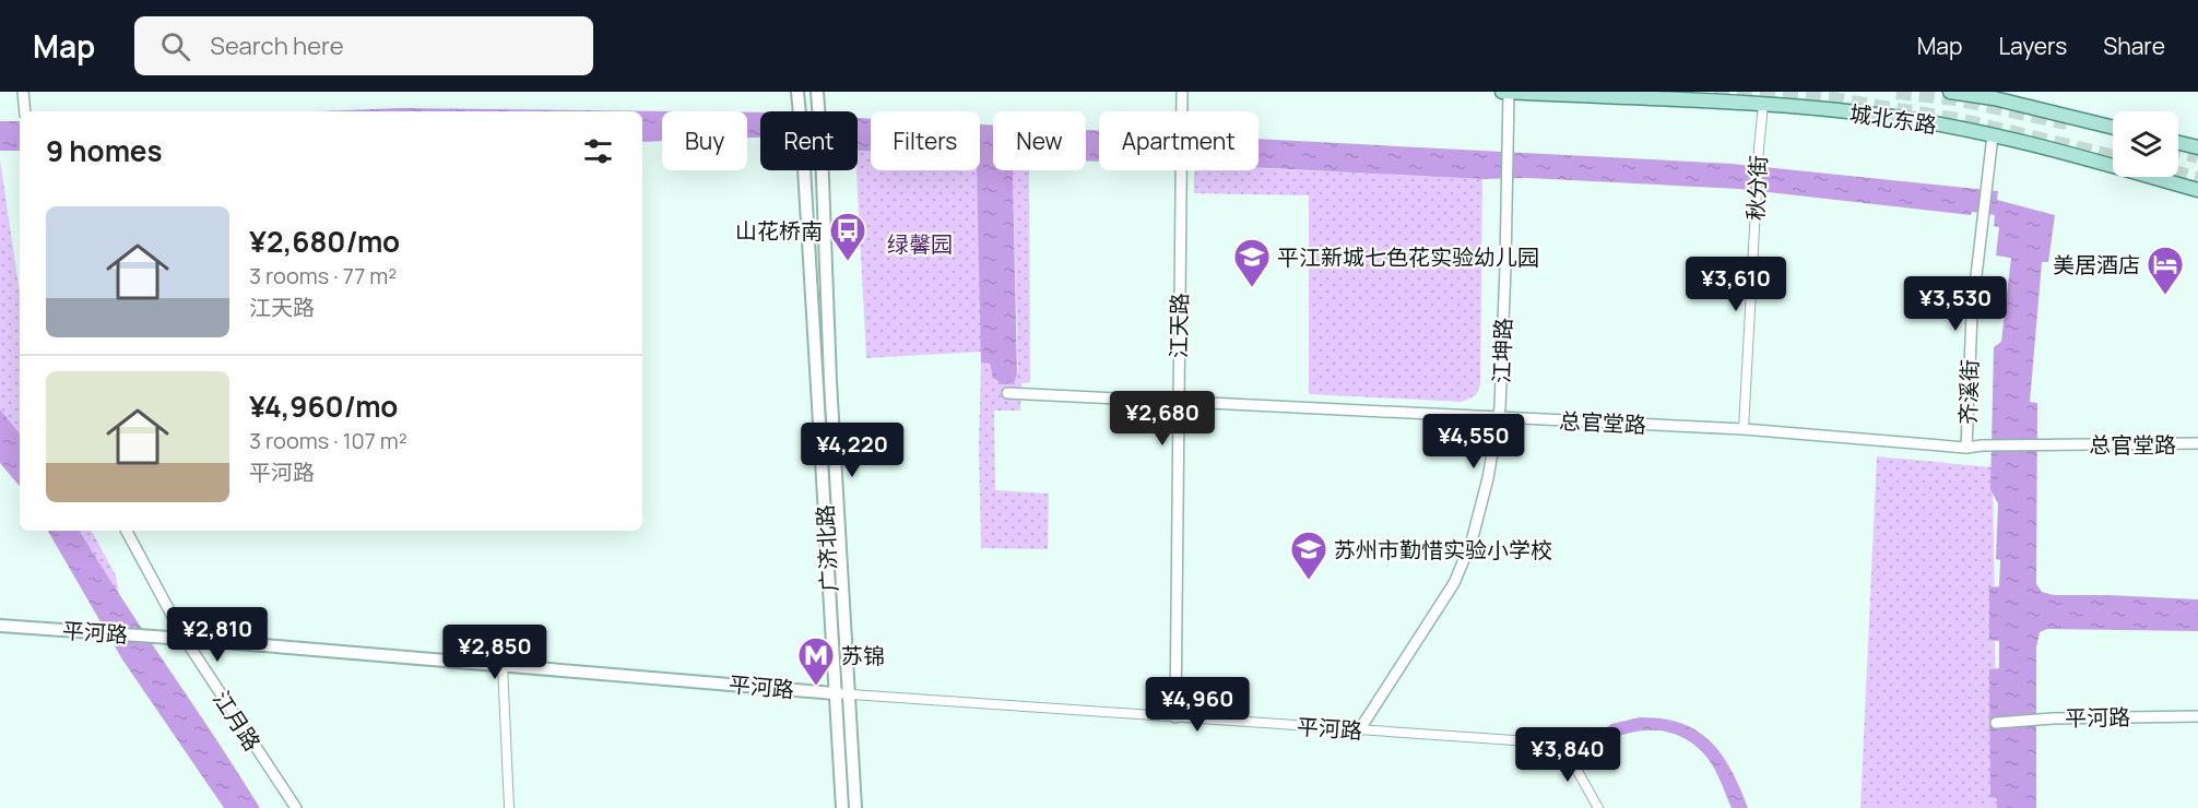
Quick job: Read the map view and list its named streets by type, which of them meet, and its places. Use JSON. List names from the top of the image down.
{
  "streets": {
    "main road": ["城北东路", "广济北路", "平河路"],
    "street": [
      "秋分街",
      "江天路",
      "江坤路",
      "齐溪街",
      "总官堂路",
      "江月路"
    ]
  },
  "crossings": [
    ["城北东路", "秋分街"],
    ["城北东路", "江坤路"],
    ["城北东路", "齐溪街"],
    ["秋分街", "总官堂路"],
    ["江天路", "总官堂路"],
    ["江天路", "平河路"],
    ["江坤路", "总官堂路"],
    ["江坤路", "平河路"],
    ["齐溪街", "总官堂路"],
    ["广济北路", "平河路"],
    ["平河路", "江月路"]
  ],
  "parks": ["绿馨园"],
  "places": {
    "bus stop": ["山花桥南"],
    "school or university": ["平江新城七色花实验幼儿园", "苏州市勤惜实验小学校"],
    "hotel": ["美居酒店"],
    "metro station": ["苏锦"]
  },
  "page": {
    "header": "Map",
    "search": "Search here",
    "nav": ["Map", "Layers", "Share"],
    "chip": [
      "Buy",
      "Rent",
      "Filters",
      "New",
      "Apartment"
    ],
    "heading": "9 homes",
    "list": [
      {
        "name": "¥2,680/mo",
        "note": "3 rooms · 77 m² · 江天路"
      },
      {
        "name": "¥4,960/mo",
        "note": "3 rooms · 107 m² · 平河路"
      }
    ],
    "price": [
      "¥3,610",
      "¥3,530",
      "¥2,680",
      "¥4,550",
      "¥4,220",
      "¥2,810",
      "¥2,850",
      "¥4,960",
      "¥3,840"
    ]
  }
}
